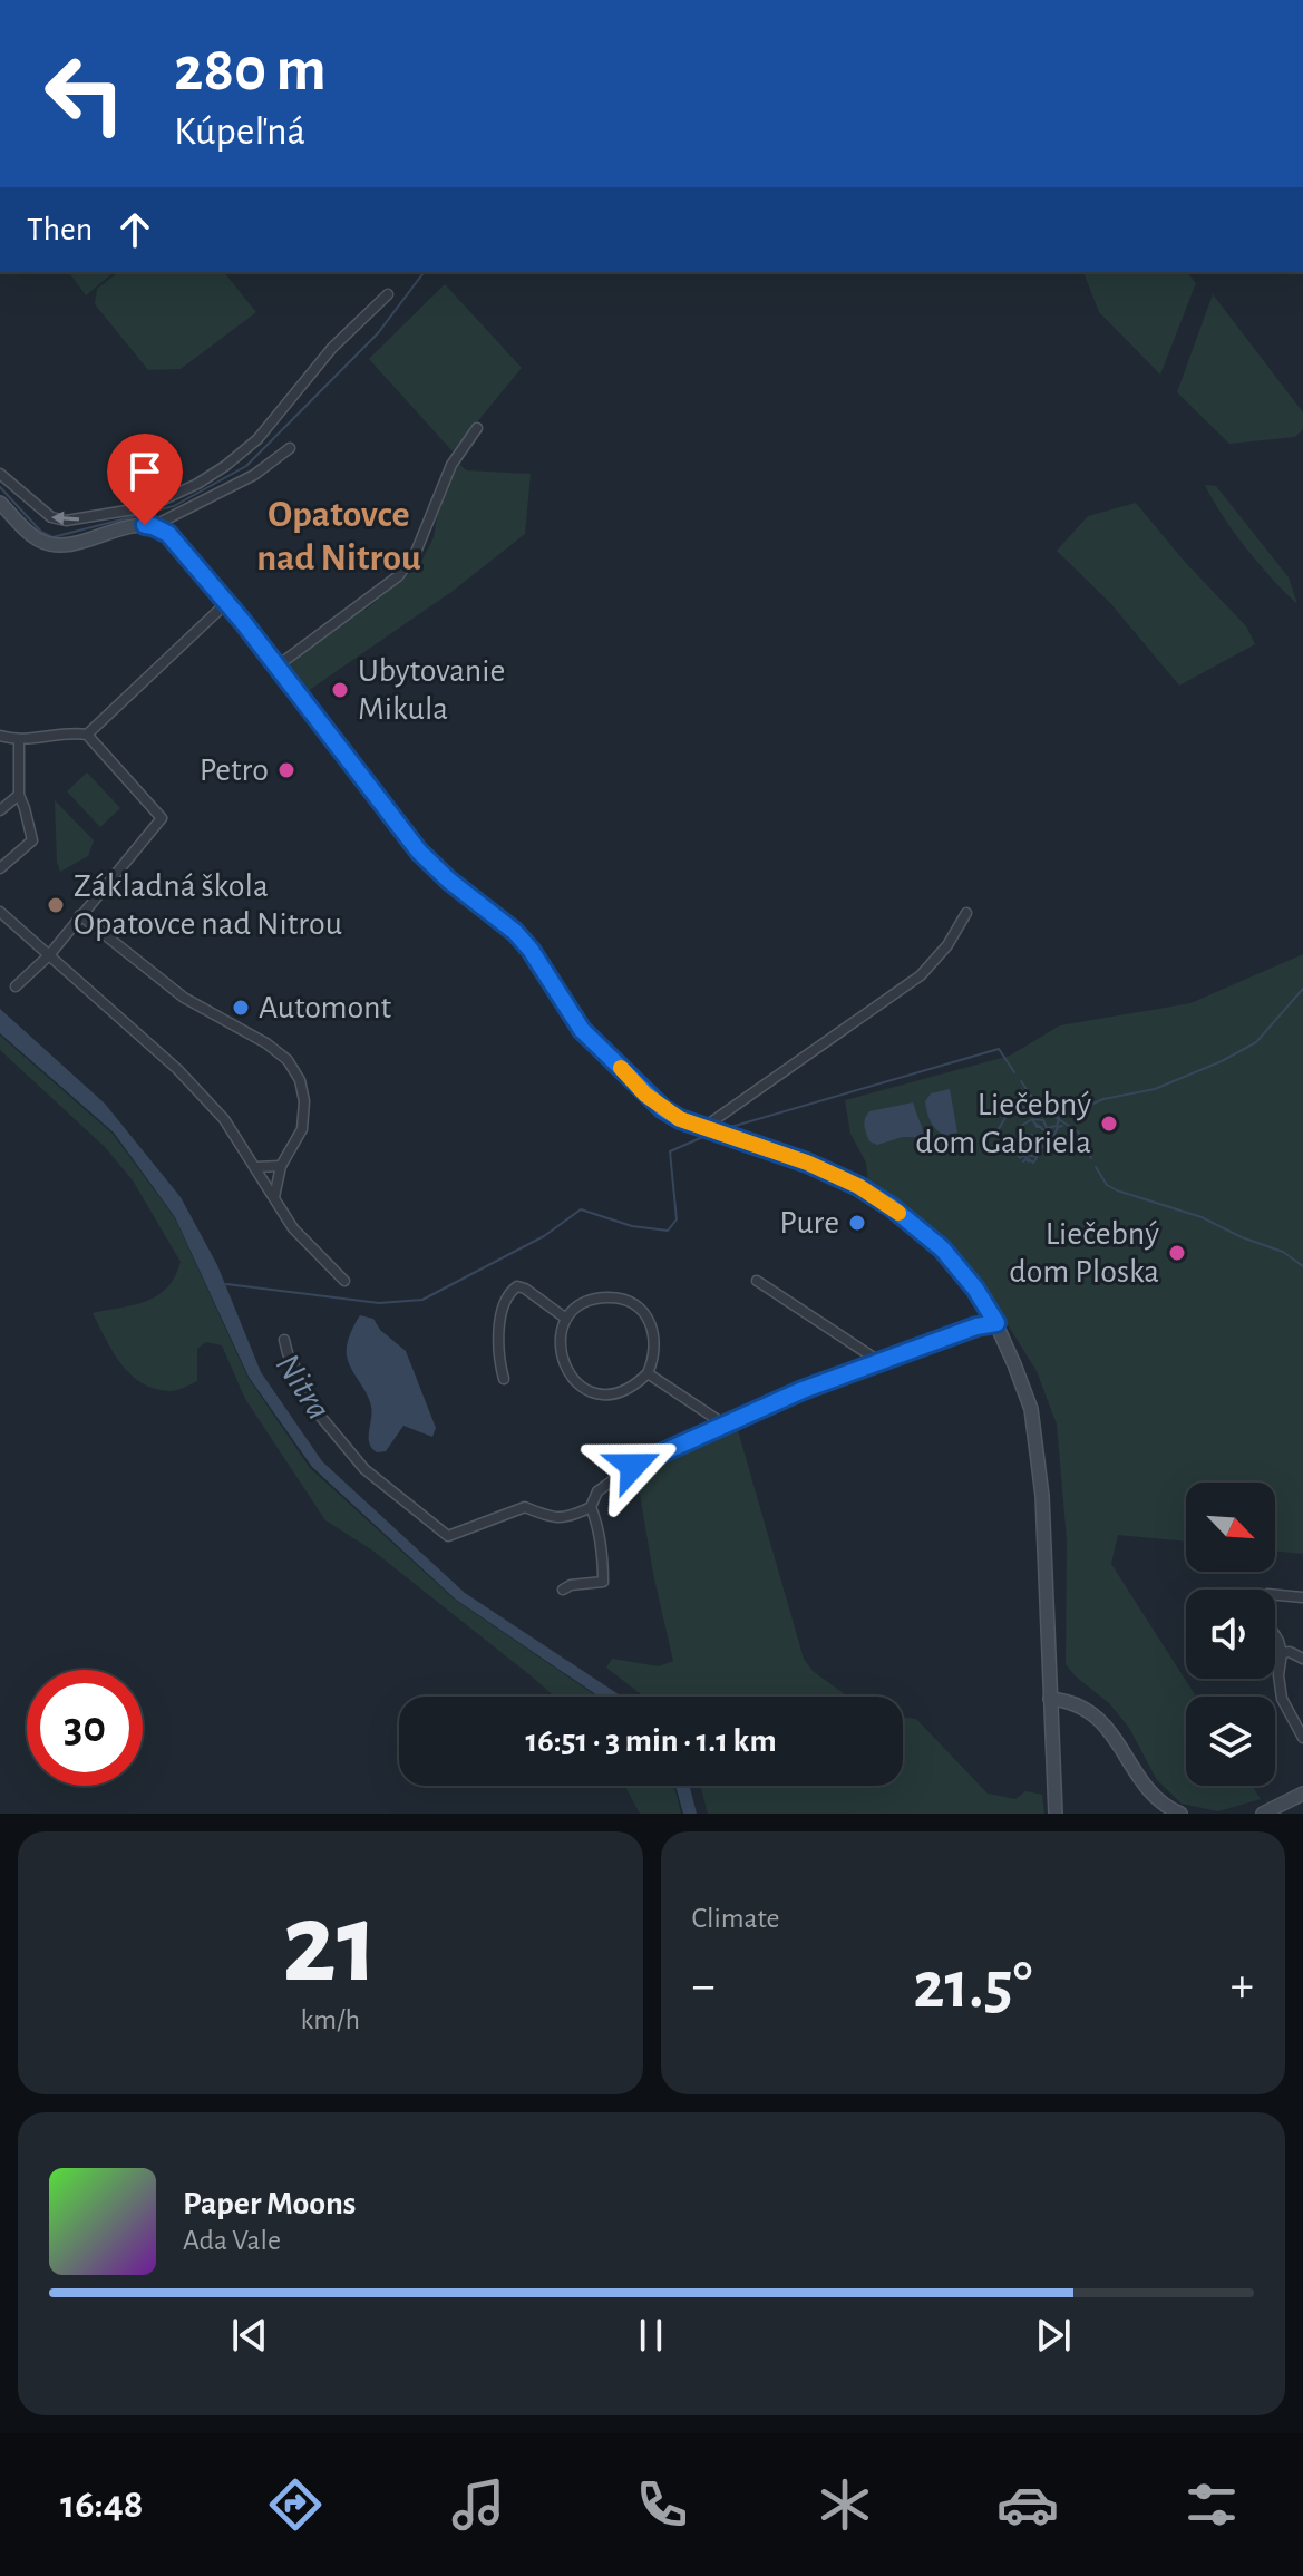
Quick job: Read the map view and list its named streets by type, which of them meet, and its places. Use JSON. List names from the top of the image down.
{
  "districts": ["Opatovce nad Nitrou"],
  "water": ["Nitra"],
  "places": [
    "Ubytovanie Mikula",
    "Petro",
    "Základná škola Opatovce nad Nitrou",
    "Automont",
    "Liečebný dom Gabriela",
    "Pure",
    "Liečebný dom Ploska"
  ],
  "north": "bottom right",
  "page": {
    "turn": ["280 m", "Kúpeľná"],
    "then": "Then",
    "limit": "30",
    "trip": "16:51 · 3 min · 1.1 km",
    "tile": [
      ["21", "km/h"],
      "Climate"
    ],
    "heat": ["−", "21.5°", "+"],
    "song": ["Paper Moons", "Ada Vale"],
    "tabs": "16:48"
  }
}
